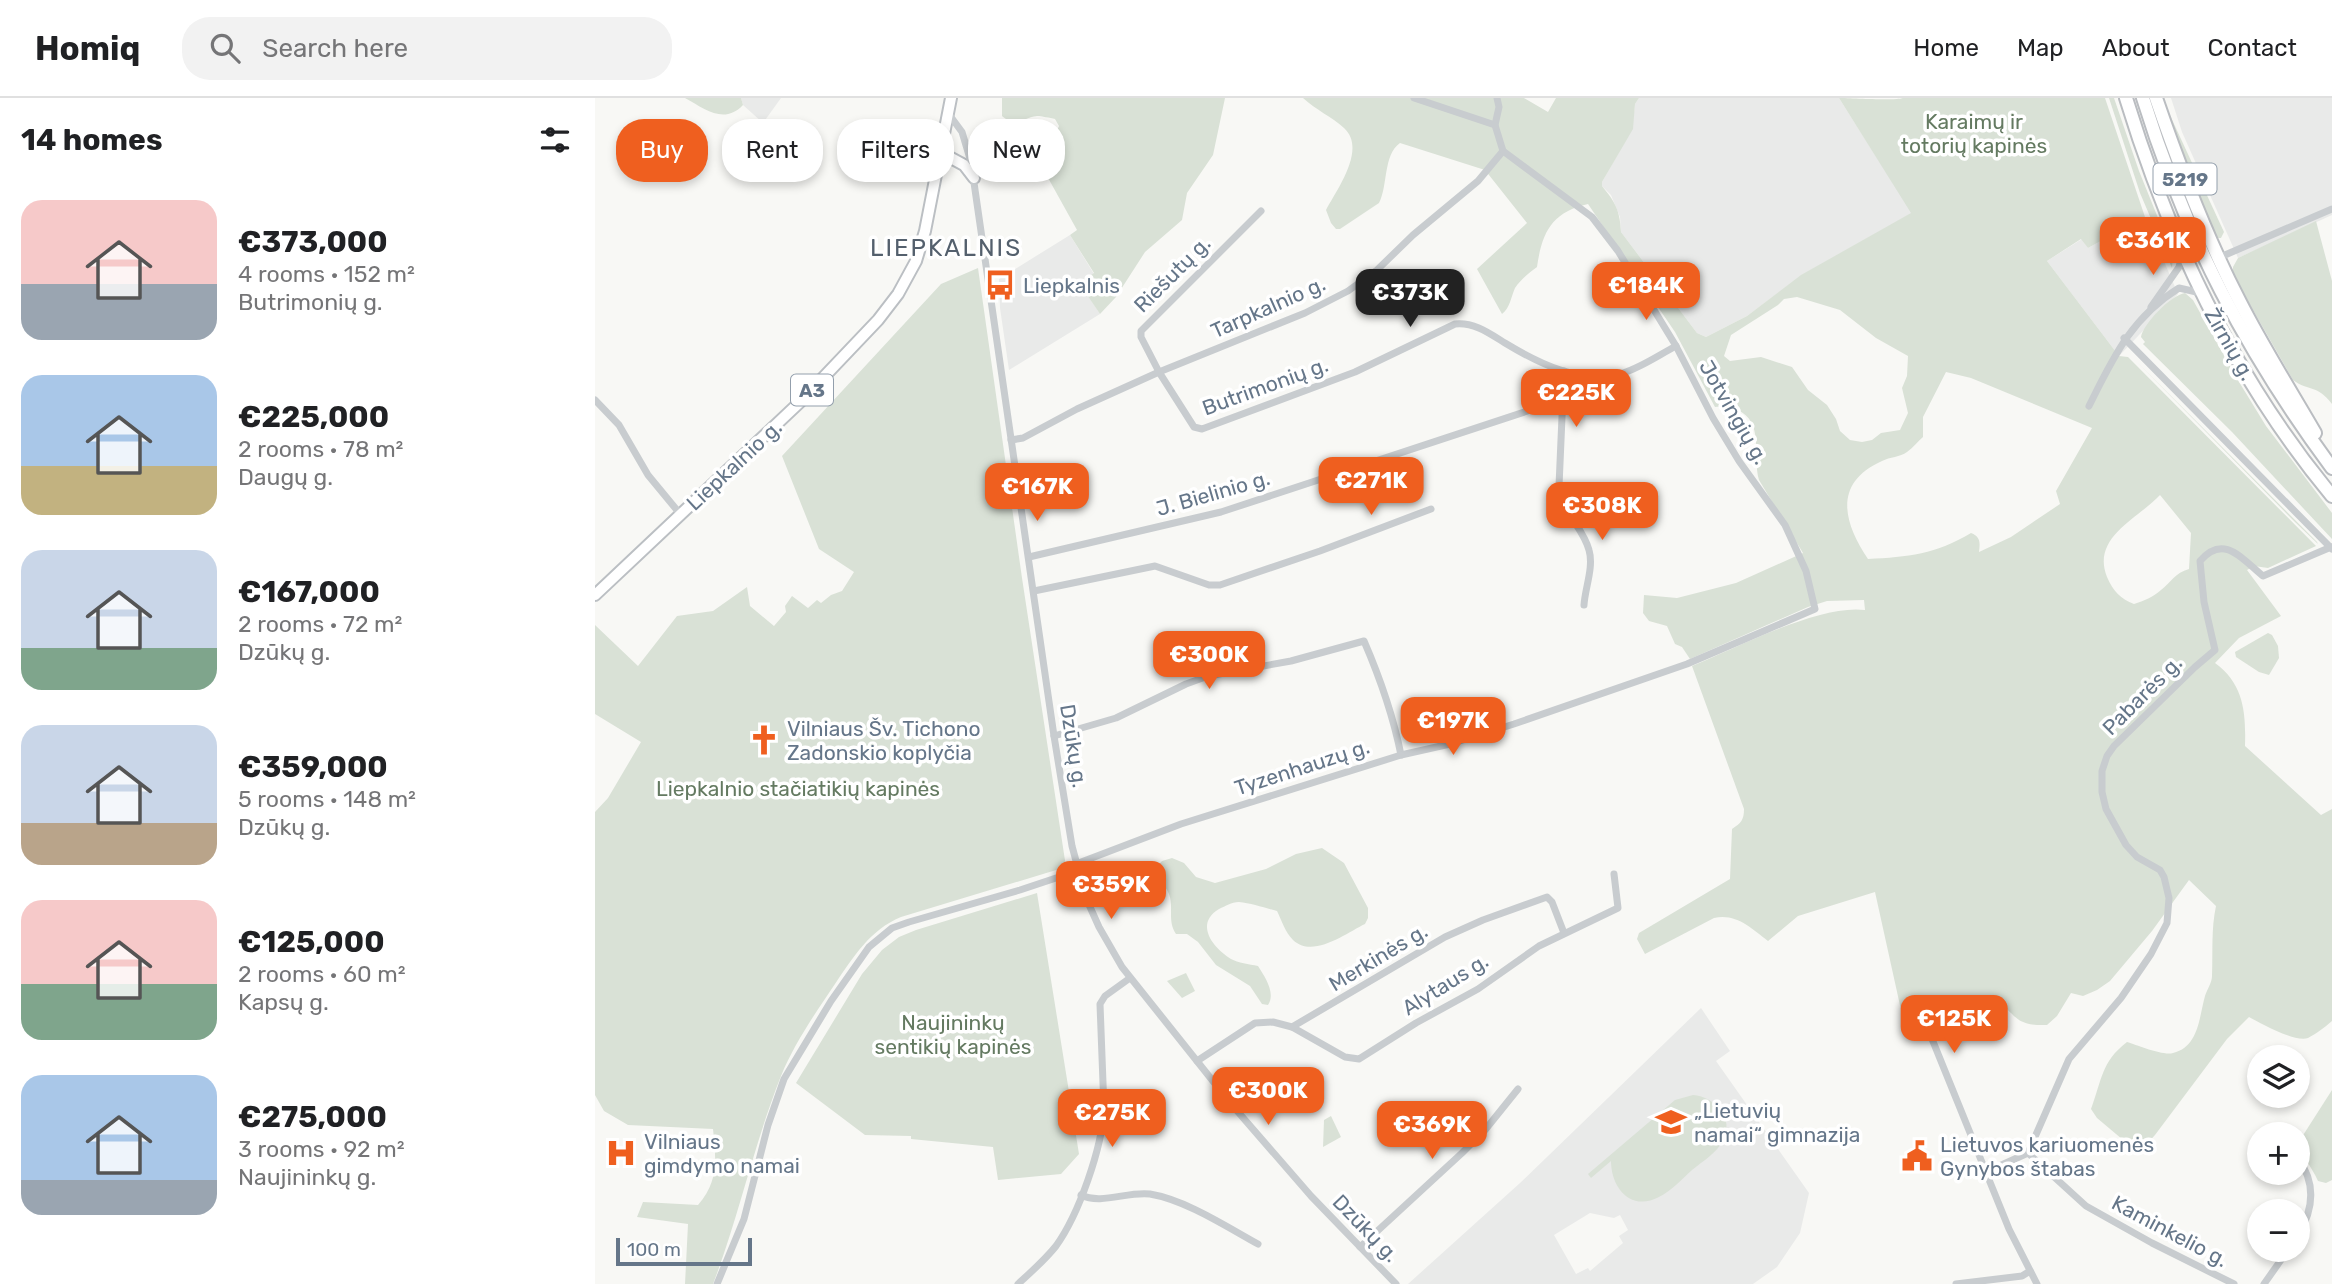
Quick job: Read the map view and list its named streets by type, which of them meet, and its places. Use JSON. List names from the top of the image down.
{
  "streets": {
    "highway": ["5219", "Žirnių g."],
    "main road": ["A3", "Liepkalnio g."],
    "street": [
      "Riešutų g.",
      "Tarpkalnio g.",
      "Butrimonių g.",
      "Jotvingių g.",
      "J. Bielinio g.",
      "Pabarės g.",
      "Dzūkų g.",
      "Tyzenhauzų g.",
      "Merkinės g.",
      "Alytaus g.",
      "Kaminkelio g."
    ]
  },
  "crossings": [
    ["5219", "Žirnių g."],
    ["Riešutų g.", "Tarpkalnio g."],
    ["Riešutų g.", "Butrimonių g."],
    ["Tarpkalnio g.", "Butrimonių g."],
    ["Tarpkalnio g.", "Jotvingių g."],
    ["Tarpkalnio g.", "Dzūkų g."],
    ["Butrimonių g.", "Jotvingių g."],
    ["Jotvingių g.", "Tyzenhauzų g."],
    ["Liepkalnio g.", "Dzūkų g."],
    ["J. Bielinio g.", "Dzūkų g."],
    ["Pabarės g.", "Kaminkelio g."],
    ["Dzūkų g.", "Tyzenhauzų g."],
    ["Merkinės g.", "Alytaus g."]
  ],
  "districts": ["LIEPKALNIS"],
  "parks": ["Karaimų ir totorių kapinės", "Liepkalnio stačiatikių kapinės", "Naujininkų sentikių kapinės"],
  "places": {
    "bus stop": ["Liepkalnis"],
    "church": ["Vilniaus Šv. Tichono Zadonskio koplyčia"],
    "school or university": ["„Lietuvių namai“ gimnazija"],
    "hospital": ["Vilniaus gimdymo namai"],
    "public building": ["Lietuvos kariuomenės Gynybos štabas"]
  },
  "scale_bar": "100 m",
  "page": {
    "header": "Homiq",
    "search": "Search here",
    "nav": [
      "Home",
      "Map",
      "About",
      "Contact"
    ],
    "heading": "14 homes",
    "chip": [
      "Buy",
      "Rent",
      "Filters",
      "New"
    ],
    "list": [
      {
        "name": "€373,000",
        "note": "4 rooms · 152 m² · Butrimonių g."
      },
      {
        "name": "€225,000",
        "note": "2 rooms · 78 m² · Daugų g."
      },
      {
        "name": "€167,000",
        "note": "2 rooms · 72 m² · Dzūkų g."
      },
      {
        "name": "€359,000",
        "note": "5 rooms · 148 m² · Dzūkų g."
      },
      {
        "name": "€125,000",
        "note": "2 rooms · 60 m² · Kapsų g."
      },
      {
        "name": "€275,000",
        "note": "3 rooms · 92 m² · Naujininkų g."
      }
    ],
    "price": [
      "€361K",
      "€184K",
      "€373K",
      "€225K",
      "€271K",
      "€167K",
      "€308K",
      "€300K",
      "€197K",
      "€359K",
      "€125K",
      "€300K",
      "€275K",
      "€369K"
    ],
    "map_buttons": ["+", "−"],
    "scale": "100 m"
  }
}
